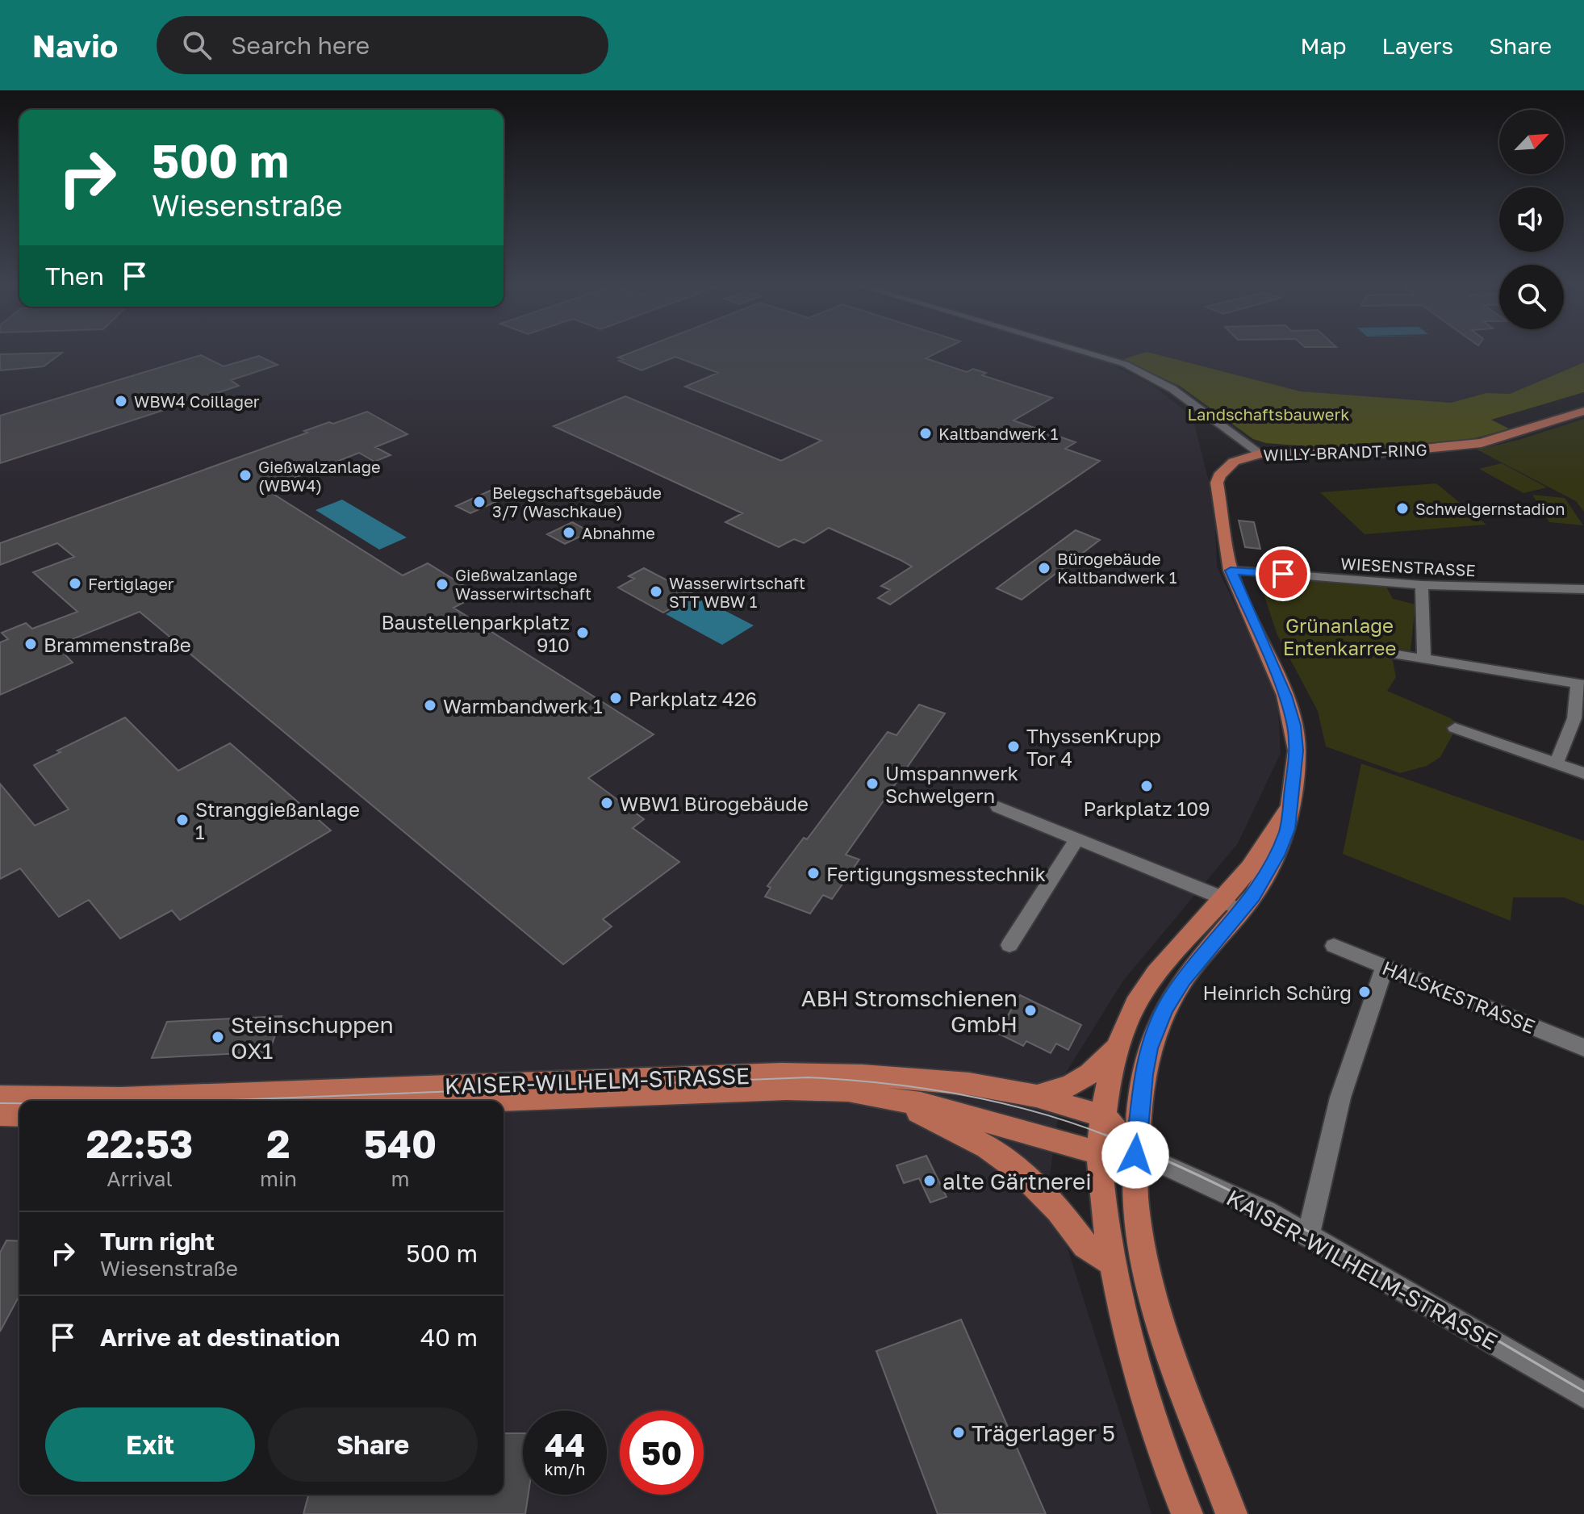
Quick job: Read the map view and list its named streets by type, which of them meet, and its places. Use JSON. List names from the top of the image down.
{
  "streets": {
    "main road": ["WILLY-BRANDT-RING", "KAISER-WILHELM-STRASSE"],
    "street": ["WIESENSTRASSE", "HALSKESTRASSE"]
  },
  "crossings": [
    ["WILLY-BRANDT-RING", "WIESENSTRASSE"],
    ["WILLY-BRANDT-RING", "KAISER-WILHELM-STRASSE"]
  ],
  "parks": ["Landschaftsbauwerk", "Grünanlage Entenkarree"],
  "places": [
    "WBW4 Coillager",
    "Kaltbandwerk 1",
    "Gießwalzanlage (WBW4)",
    "Belegschaftsgebäude 3/7 (Waschkaue)",
    "Schwelgernstadion",
    "Abnahme",
    "Bürogebäude Kaltbandwerk 1",
    "Fertiglager",
    "Gießwalzanlage Wasserwirtschaft",
    "Wasserwirtschaft STT WBW 1",
    "Baustellenparkplatz 910",
    "Brammenstraße",
    "Parkplatz 426",
    "Warmbandwerk 1",
    "ThyssenKrupp Tor 4",
    "Umspannwerk Schwelgern",
    "Parkplatz 109",
    "WBW1 Bürogebäude",
    "Stranggießanlage 1",
    "Fertigungsmesstechnik",
    "Heinrich Schürg",
    "ABH Stromschienen GmbH",
    "Steinschuppen OX1",
    "alte Gärtnerei",
    "Trägerlager 5"
  ],
  "north": "top right",
  "page": {
    "header": "Navio",
    "search": "Search here",
    "nav": ["Map", "Layers", "Share"],
    "turn": ["500 m", "Wiesenstraße"],
    "then": "Then",
    "eta": [
      "22:53",
      "Arrival",
      "2",
      "min",
      "540",
      "m"
    ],
    "list": [
      {
        "name": "Turn right",
        "note": "Wiesenstraße",
        "value": "500 m"
      },
      {
        "name": "Arrive at destination",
        "value": "40 m"
      }
    ],
    "buttons": ["Exit", "Share"],
    "speed": "44 km/h",
    "limit": "50"
  }
}
